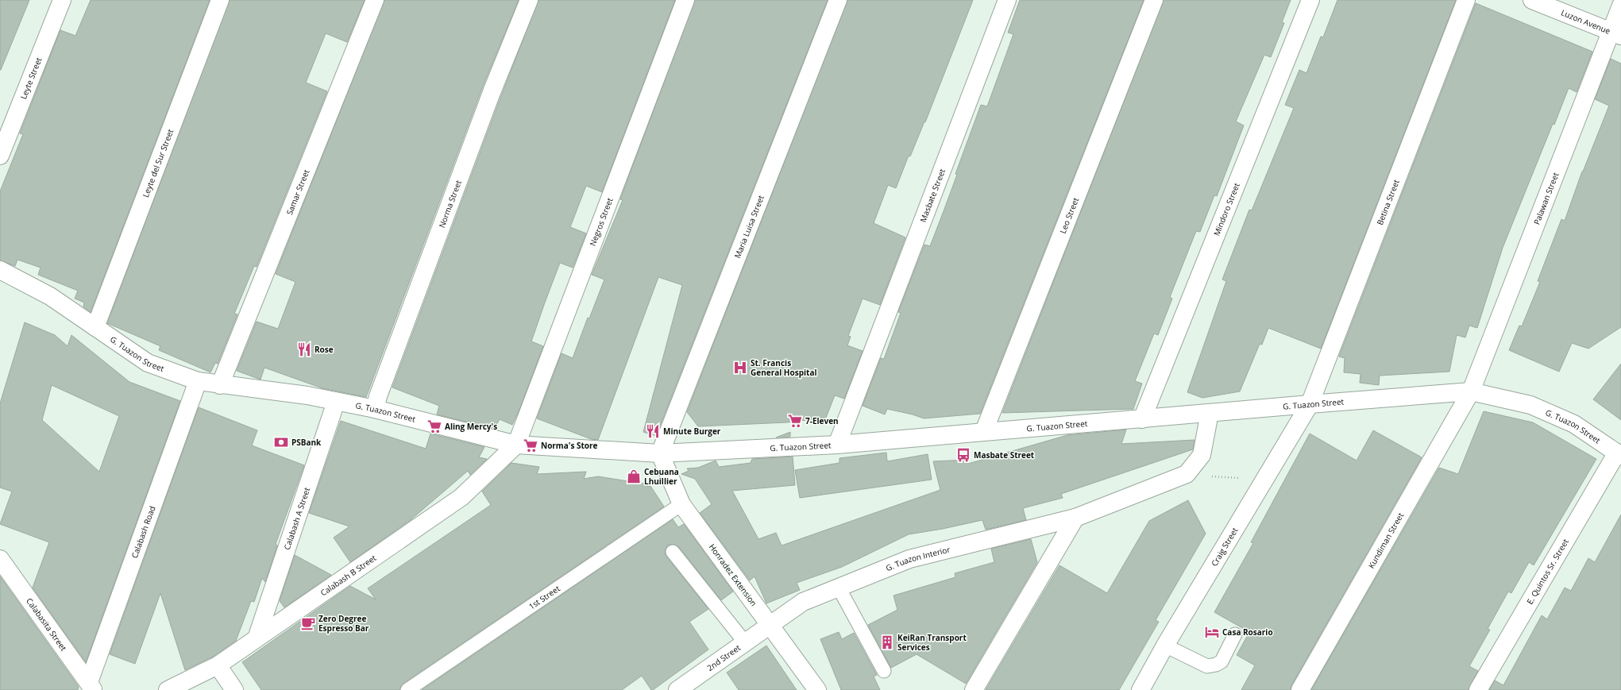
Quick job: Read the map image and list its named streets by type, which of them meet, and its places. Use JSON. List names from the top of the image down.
{
  "streets": {
    "street": [
      "Luzon Avenue",
      "Leyte Street",
      "Leyte del Sur Street",
      "Samar Street",
      "Masbate Street",
      "Palawan Street",
      "Betina Street",
      "Norma Street",
      "Mindoro Street",
      "Leo Street",
      "Negros Street",
      "Maria Luisa Street",
      "G. Tuazon Street",
      "Calabash A Street",
      "Calabash Road",
      "Kundiman Street",
      "Craig Street",
      "G. Tuazon Interior",
      "E. Quintos Sr. Street",
      "Calabash B Street",
      "Honradez Extension",
      "Calabasita Street",
      "2nd Street"
    ],
    "lane": ["1st Street"]
  },
  "crossings": [
    ["Luzon Avenue", "Palawan Street"],
    ["Leyte del Sur Street", "G. Tuazon Street"],
    ["Samar Street", "G. Tuazon Street"],
    ["Masbate Street", "G. Tuazon Street"],
    ["Palawan Street", "G. Tuazon Street"],
    ["Palawan Street", "Kundiman Street"],
    ["Betina Street", "G. Tuazon Street"],
    ["Betina Street", "Craig Street"],
    ["Norma Street", "G. Tuazon Street"],
    ["Mindoro Street", "G. Tuazon Street"],
    ["Leo Street", "G. Tuazon Street"],
    ["Negros Street", "G. Tuazon Street"],
    ["Negros Street", "Calabash B Street"],
    ["Maria Luisa Street", "G. Tuazon Street"],
    ["Maria Luisa Street", "Honradez Extension"],
    ["G. Tuazon Street", "Calabash A Street"],
    ["G. Tuazon Street", "Calabash Road"],
    ["G. Tuazon Street", "Kundiman Street"],
    ["G. Tuazon Street", "Craig Street"],
    ["G. Tuazon Street", "E. Quintos Sr. Street"],
    ["G. Tuazon Street", "Calabash B Street"],
    ["G. Tuazon Street", "Honradez Extension"],
    ["Calabash A Street", "Calabash B Street"],
    ["Calabash Road", "Calabasita Street"],
    ["G. Tuazon Interior", "Honradez Extension"],
    ["G. Tuazon Interior", "2nd Street"],
    ["Honradez Extension", "1st Street"],
    ["Honradez Extension", "2nd Street"]
  ],
  "places": {
    "restaurant": ["Rose", "Minute Burger"],
    "hospital": ["St. Francis General Hospital"],
    "supermarket": ["7-Eleven", "Aling Mercy's", "Norma's Store"],
    "bank": ["PSBank"],
    "bus stop": ["Masbate Street"],
    "shop": ["Cebuana Lhuillier"],
    "cafe": ["Zero Degree Espresso Bar"],
    "hotel": ["Casa Rosario"],
    "building": ["KeiRan Transport Services"]
  }
}
